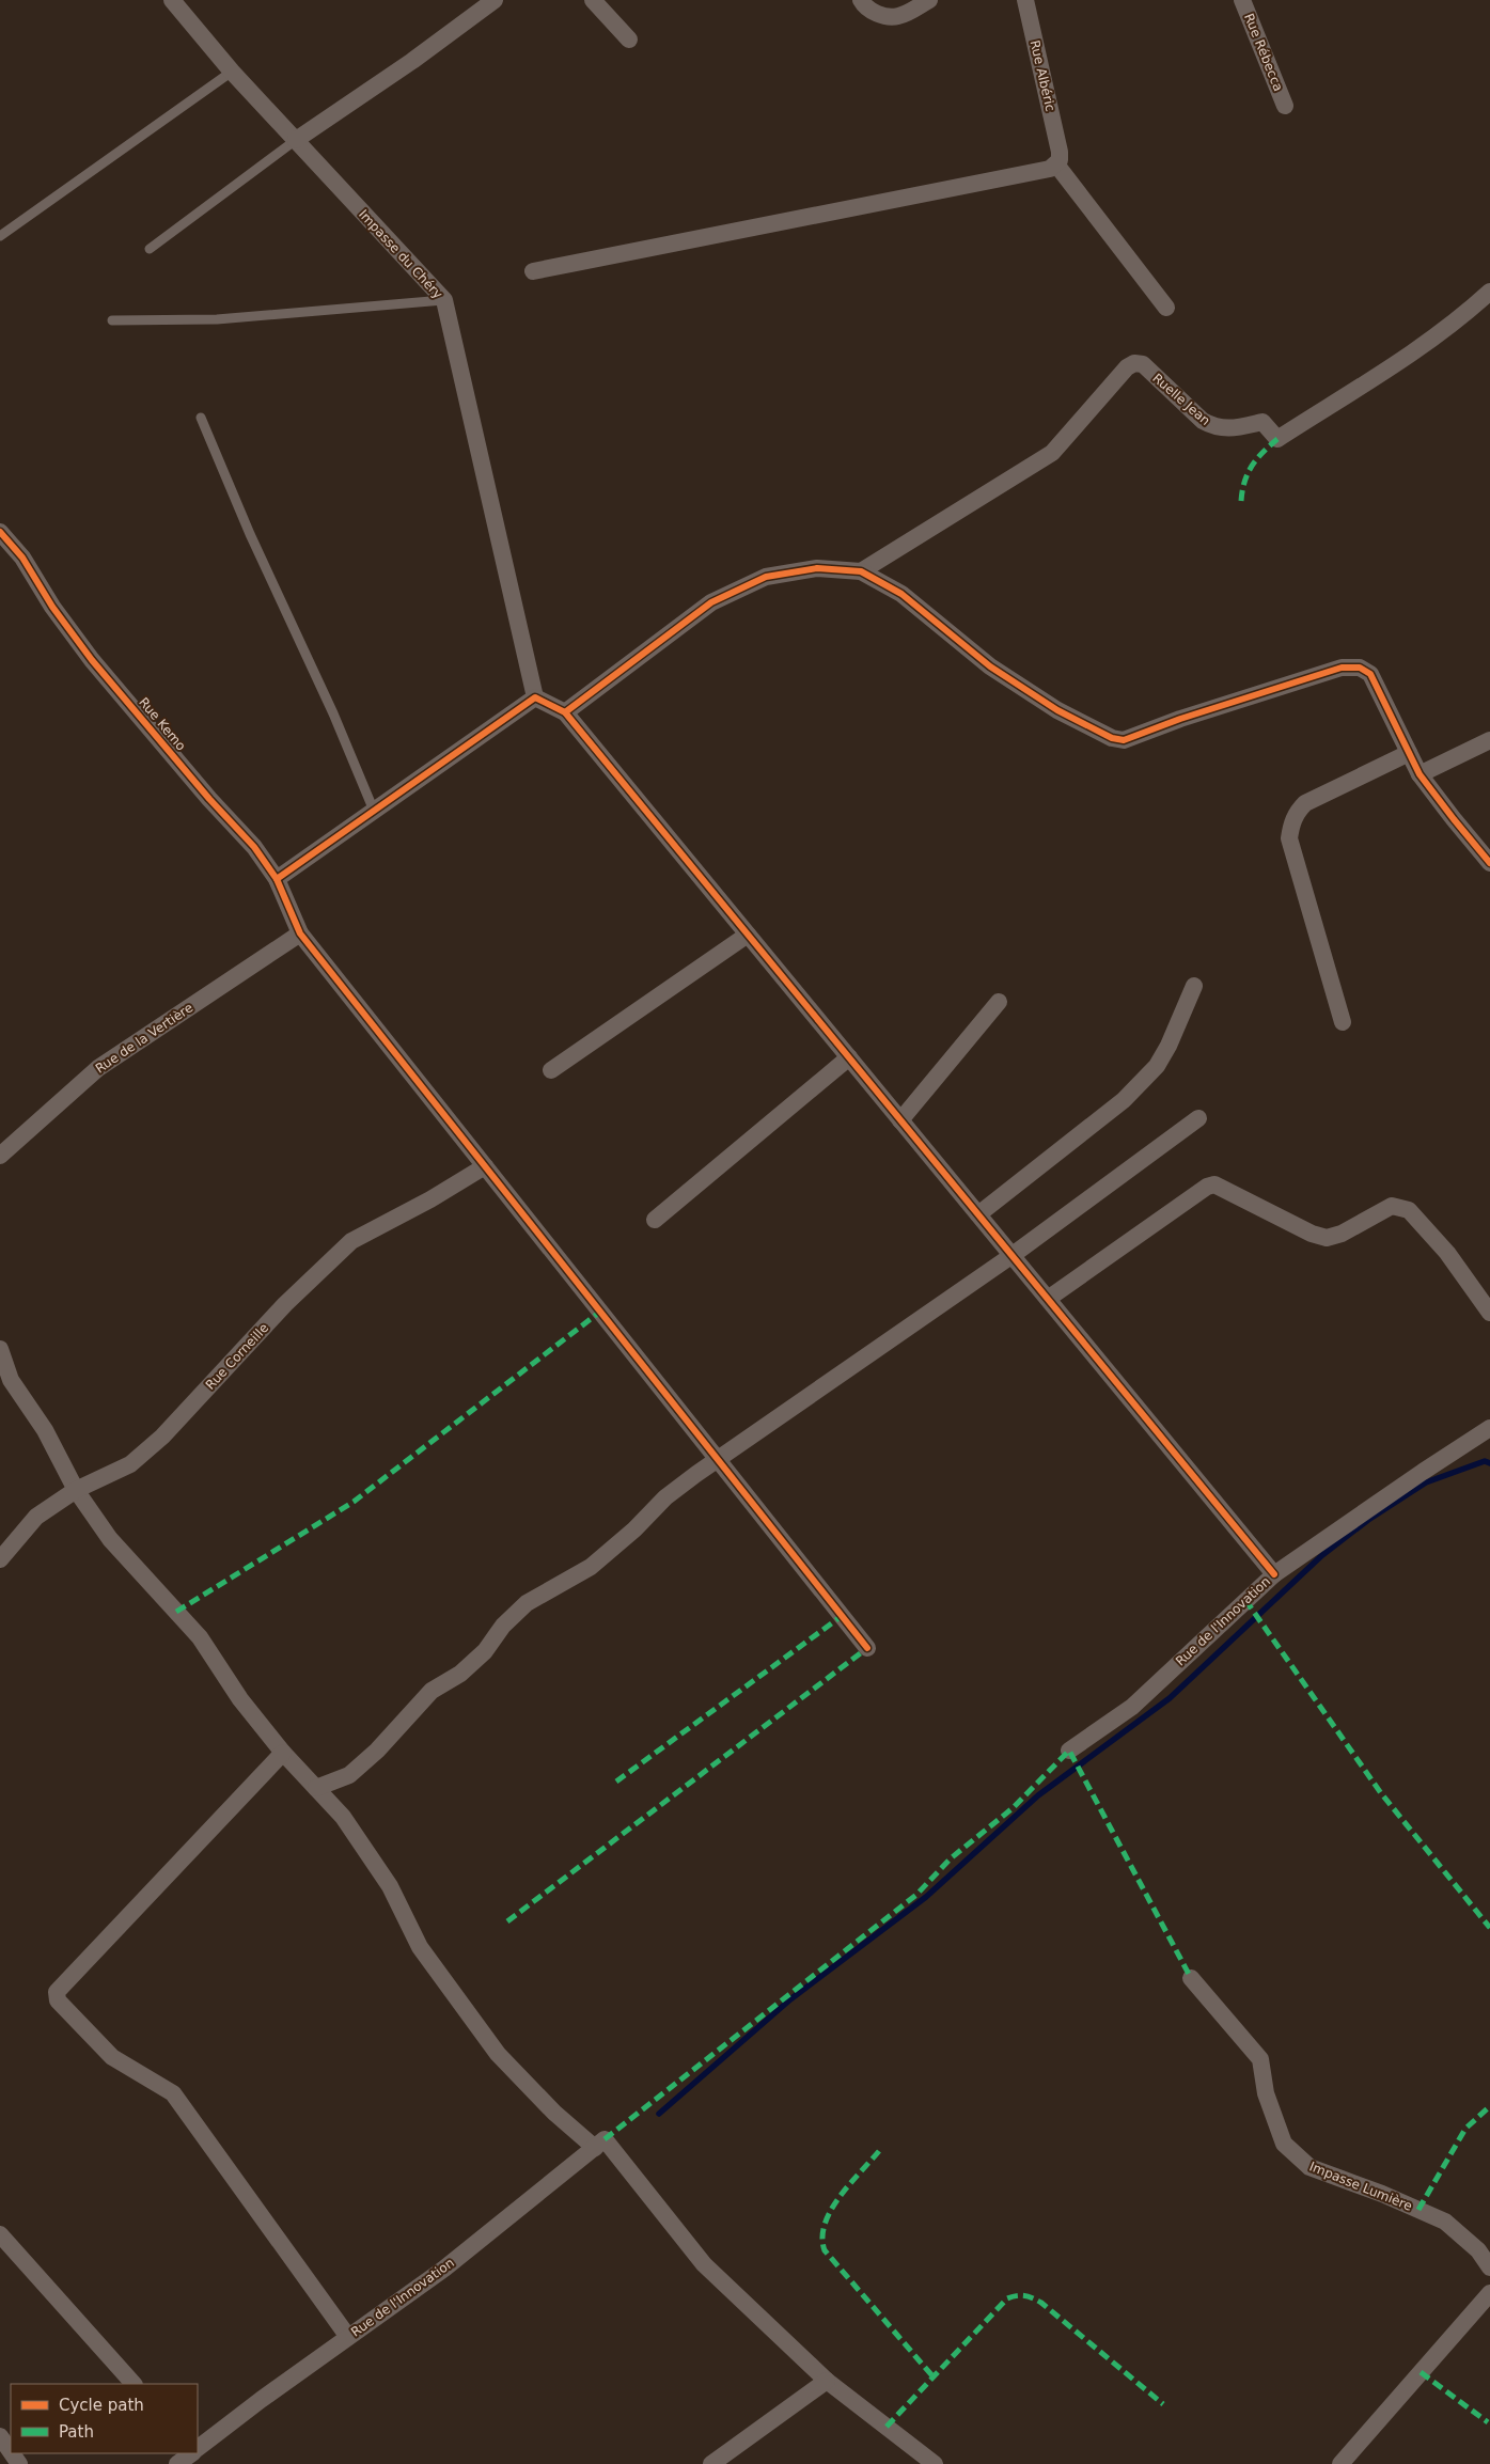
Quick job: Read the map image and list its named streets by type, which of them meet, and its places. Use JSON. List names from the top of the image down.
{
  "streets": {
    "street": [
      "Rue Rébecca",
      "Rue Albéric",
      "Impasse du Chéry",
      "Ruelle Jean",
      "Rue Kemo",
      "Rue de la Vertière",
      "Rue Corneille",
      "Rue de l'Innovation",
      "Impasse Lumière"
    ]
  },
  "crossings": [
    ["Rue Kemo", "Rue de la Vertière"],
    ["Rue Kemo", "Rue Corneille"]
  ],
  "legend": ["Cycle path", "Path"]
}
